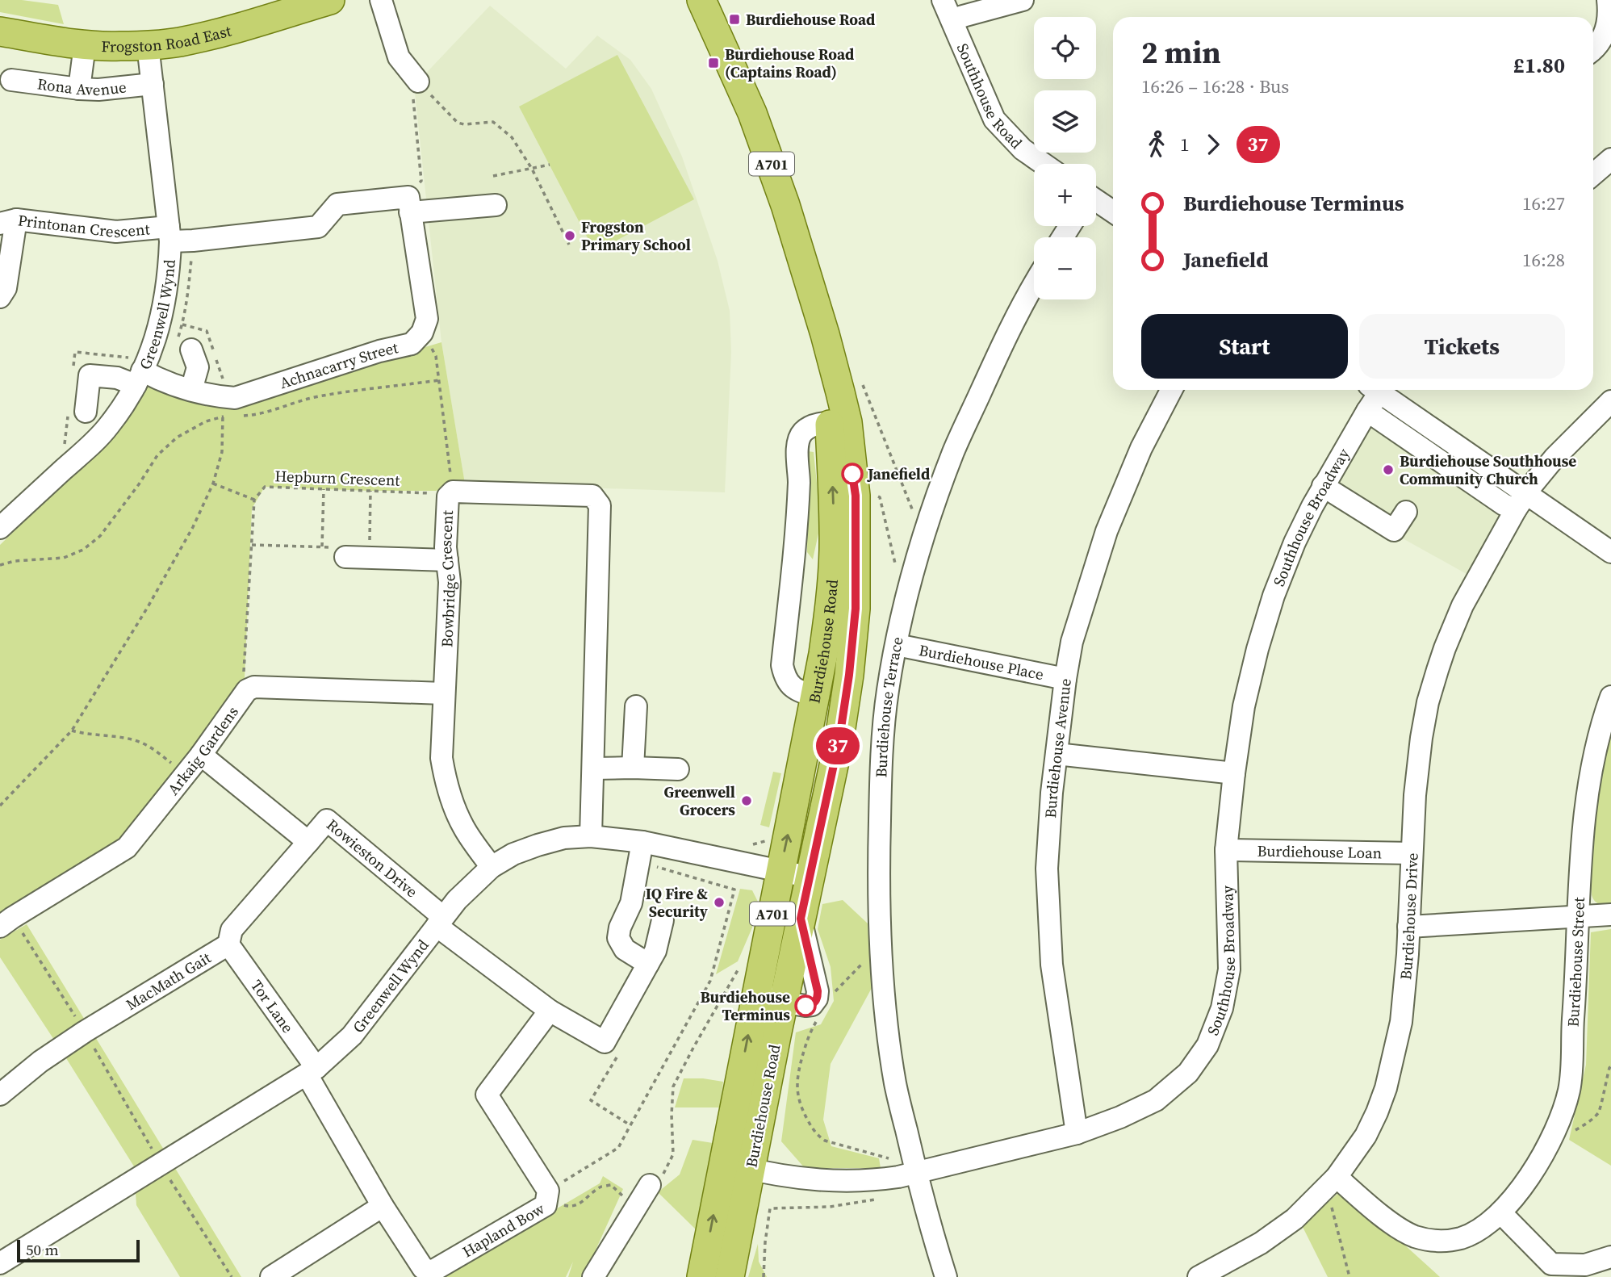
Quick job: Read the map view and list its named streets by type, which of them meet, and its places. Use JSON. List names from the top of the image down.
{
  "streets": {
    "main road": ["Frogston Road East", "A701", "Burdiehouse Road"],
    "street": [
      "Rona Avenue",
      "Southhouse Road",
      "Printonan Crescent",
      "Greenwell Wynd",
      "Achnacarry Street",
      "Southhouse Broadway",
      "Bowbridge Crescent",
      "Burdiehouse Place",
      "Burdiehouse Terrace",
      "Burdiehouse Avenue",
      "Arkaig Gardens",
      "Burdiehouse Loan",
      "Rowieston Drive",
      "Burdiehouse Drive",
      "Burdiehouse Street",
      "MacMath Gait",
      "Tor Lane",
      "Hapland Bow"
    ],
    "path": ["Hepburn Crescent"]
  },
  "crossings": [
    ["Frogston Road East", "Greenwell Wynd"],
    ["Rona Avenue", "Greenwell Wynd"],
    ["Printonan Crescent", "Greenwell Wynd"],
    ["Greenwell Wynd", "Achnacarry Street"],
    ["Greenwell Wynd", "Bowbridge Crescent"],
    ["Greenwell Wynd", "Burdiehouse Road"],
    ["Greenwell Wynd", "Rowieston Drive"],
    ["Greenwell Wynd", "Tor Lane"],
    ["Greenwell Wynd", "Hapland Bow"],
    ["Hepburn Crescent", "Bowbridge Crescent"],
    ["Southhouse Broadway", "Burdiehouse Road"],
    ["Southhouse Broadway", "Burdiehouse Terrace"],
    ["Southhouse Broadway", "Burdiehouse Avenue"],
    ["Southhouse Broadway", "Burdiehouse Loan"],
    ["Bowbridge Crescent", "Arkaig Gardens"],
    ["Burdiehouse Place", "Burdiehouse Terrace"],
    ["Burdiehouse Place", "Burdiehouse Avenue"],
    ["Arkaig Gardens", "Rowieston Drive"],
    ["Burdiehouse Loan", "Burdiehouse Drive"],
    ["Rowieston Drive", "MacMath Gait"],
    ["Burdiehouse Drive", "Burdiehouse Street"],
    ["MacMath Gait", "Tor Lane"],
    ["Tor Lane", "Hapland Bow"]
  ],
  "places": {
    "transit": ["Burdiehouse Road", "Burdiehouse Road (Captains Road)"],
    "other": [
      "Frogston Primary School",
      "Burdiehouse Southhouse Community Church",
      "Janefield",
      "Greenwell Grocers",
      "IQ Fire & Security",
      "Burdiehouse Terminus"
    ]
  },
  "lines": ["bus line 37"],
  "scale_bar": "50 m",
  "page": {
    "on_map": "37",
    "map_buttons": ["+", "−"],
    "heading": ["2 min", "16:26 – 16:28 · Bus", "£1.80"],
    "legs": ["1", "37"],
    "list": [
      {
        "name": "Burdiehouse Terminus",
        "value": "16:27"
      },
      {
        "name": "Janefield",
        "value": "16:28"
      }
    ],
    "buttons": ["Start", "Tickets"],
    "scale": "50 m"
  }
}
